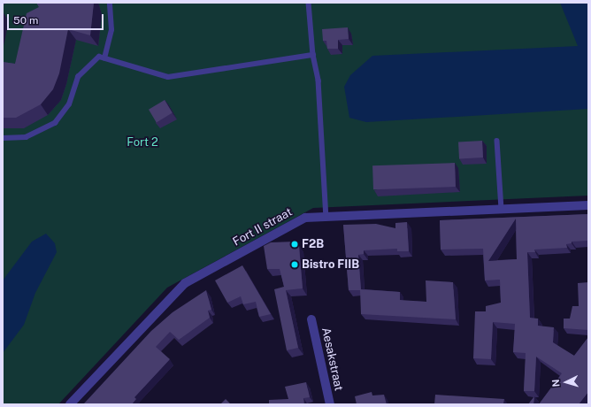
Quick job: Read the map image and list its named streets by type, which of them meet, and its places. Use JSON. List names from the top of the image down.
{
  "streets": {
    "street": ["Fort II straat", "Aesakstraat"]
  },
  "parks": ["Fort 2"],
  "places": ["F2B", "Bistro FIIB"],
  "scale_bar": "50 m",
  "north": "left"
}
